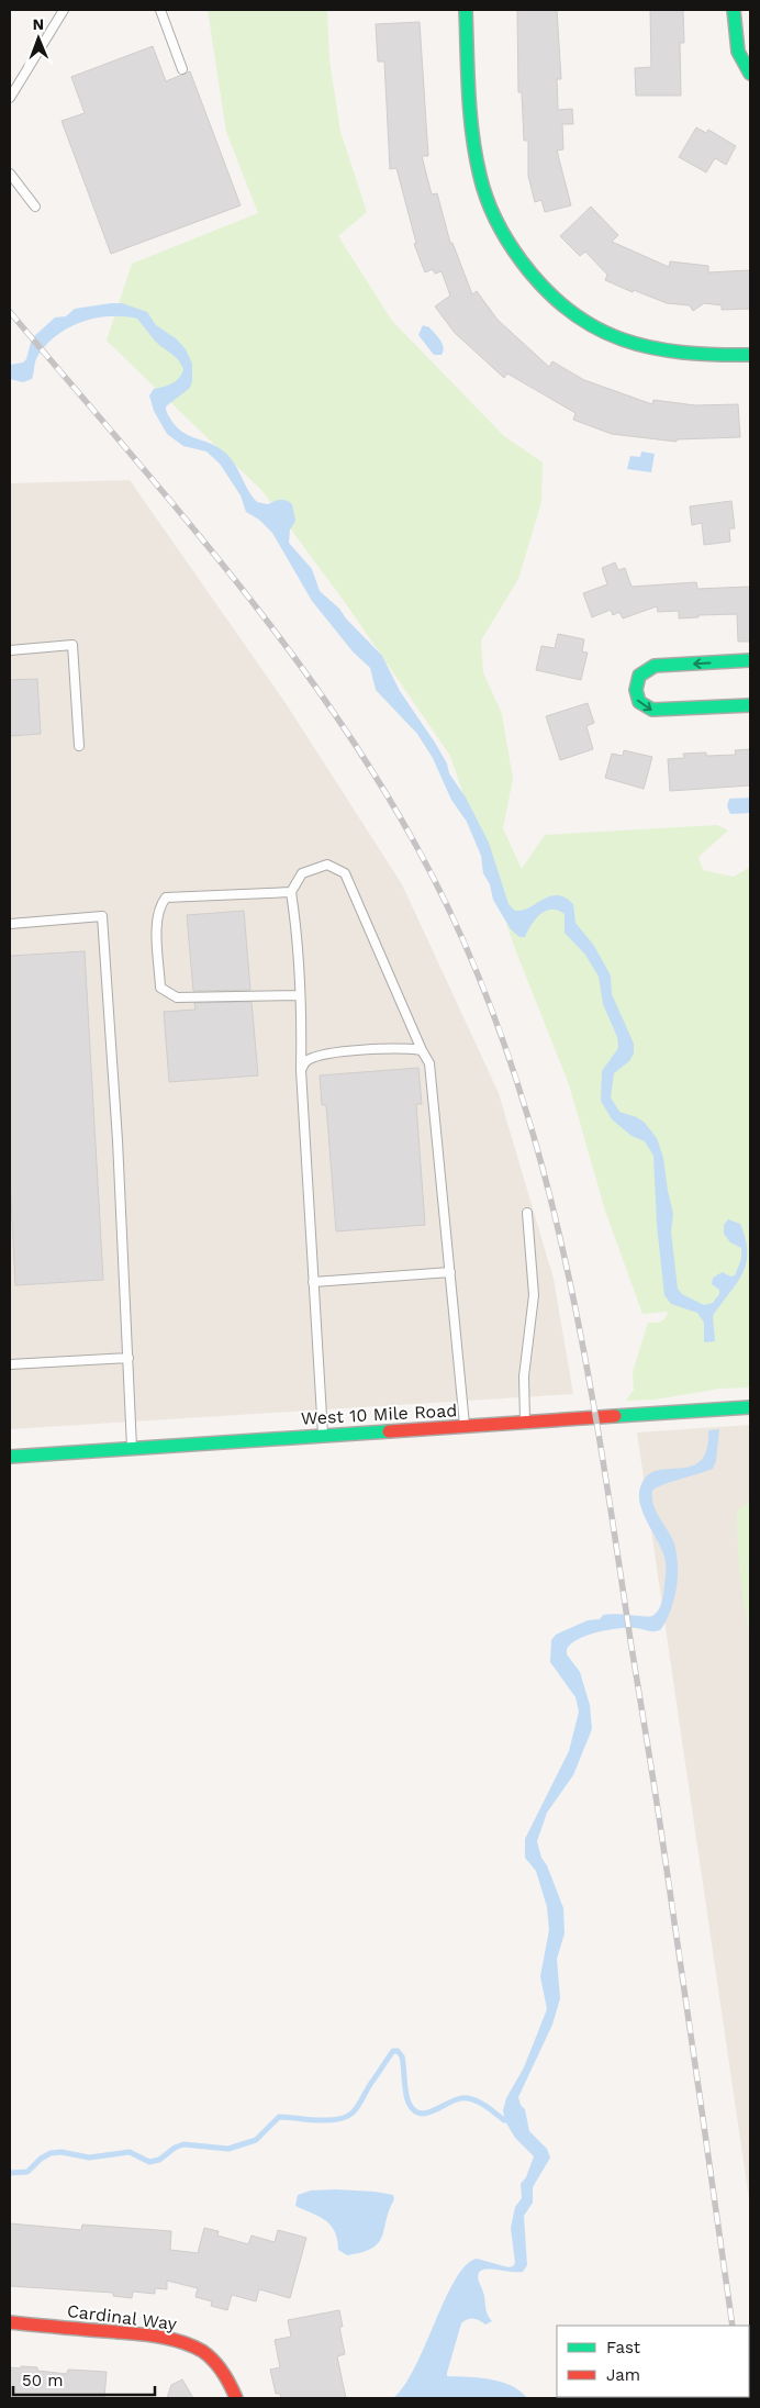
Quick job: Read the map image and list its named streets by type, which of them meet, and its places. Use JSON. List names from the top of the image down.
{
  "streets": {
    "street": ["West 10 Mile Road", "Cardinal Way"]
  },
  "legend": ["Fast", "Jam"],
  "scale_bar": "50 m",
  "north": "top"
}
